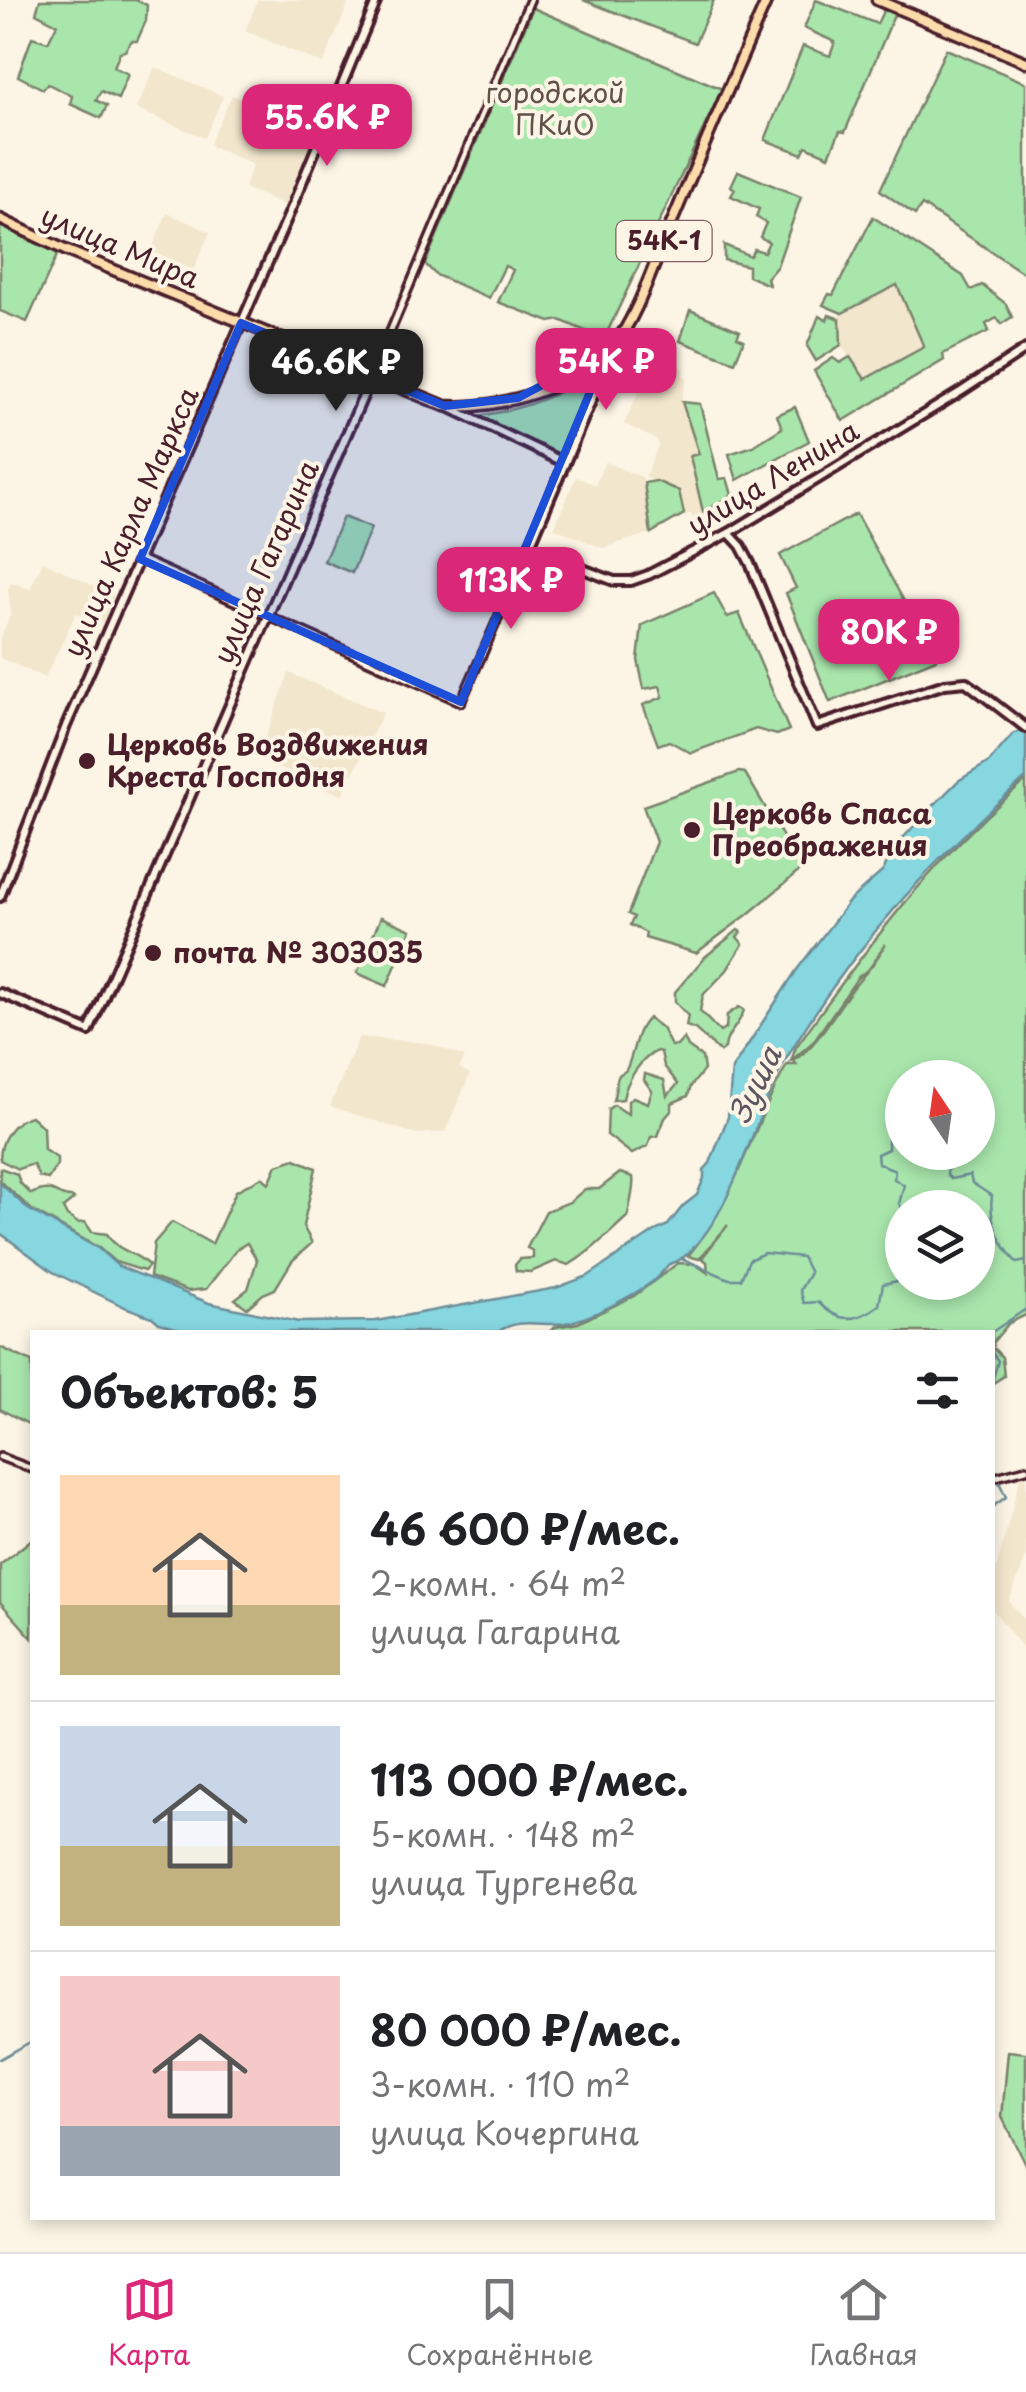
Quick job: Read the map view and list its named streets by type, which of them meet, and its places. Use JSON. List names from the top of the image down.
{
  "streets": {
    "main road": [
      "54К-1",
      "улица Мира",
      "улица Ленина",
      "улица Карла Маркса",
      "улица Гагарина"
    ]
  },
  "crossings": [
    ["54К-1", "улица Мира"],
    ["улица Мира", "улица Карла Маркса"],
    ["улица Мира", "улица Гагарина"]
  ],
  "water": ["Зуша"],
  "parks": ["городской ПКиО"],
  "places": ["Церковь Воздвижения Креста Господня", "Церковь Спаса Преображения", "почта № 303035"],
  "north": "top",
  "page": {
    "price": [
      "55.6K ₽",
      "54K ₽",
      "46.6K ₽",
      "113K ₽",
      "80K ₽"
    ],
    "heading": "Объектов: 5",
    "list": [
      {
        "name": "46 600 ₽/мес.",
        "note": "2-комн. · 64 m² · улица Гагарина"
      },
      {
        "name": "113 000 ₽/мес.",
        "note": "5-комн. · 148 m² · улица Тургенева"
      },
      {
        "name": "80 000 ₽/мес.",
        "note": "3-комн. · 110 m² · улица Кочергина"
      }
    ],
    "tabs": ["Карта", "Сохранённые", "Главная"]
  }
}
